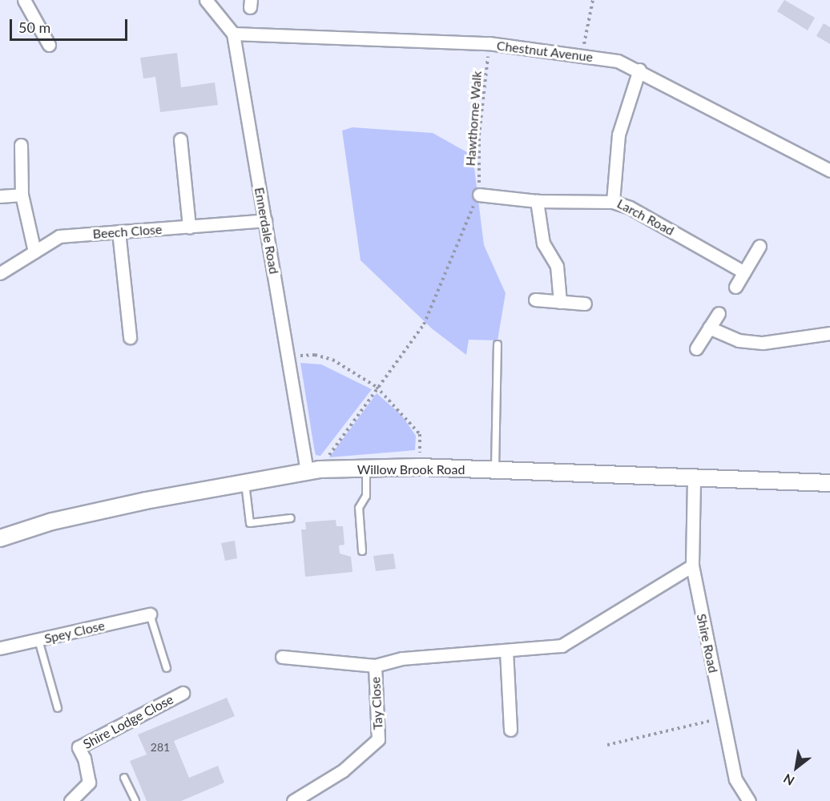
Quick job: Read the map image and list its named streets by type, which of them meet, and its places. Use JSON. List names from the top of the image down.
{
  "streets": {
    "street": [
      "Chestnut Avenue",
      "Larch Road",
      "Ennerdale Road",
      "Beech Close",
      "Willow Brook Road",
      "Spey Close",
      "Shire Road",
      "Tay Close",
      "Shire Lodge Close"
    ],
    "path": ["Hawthorne Walk"]
  },
  "crossings": [
    ["Chestnut Avenue", "Hawthorne Walk"],
    ["Chestnut Avenue", "Larch Road"],
    ["Chestnut Avenue", "Ennerdale Road"],
    ["Ennerdale Road", "Beech Close"],
    ["Ennerdale Road", "Willow Brook Road"],
    ["Willow Brook Road", "Shire Road"],
    ["Shire Road", "Tay Close"]
  ],
  "house_numbers": ["281"],
  "scale_bar": "50 m",
  "north": "bottom left"
}
